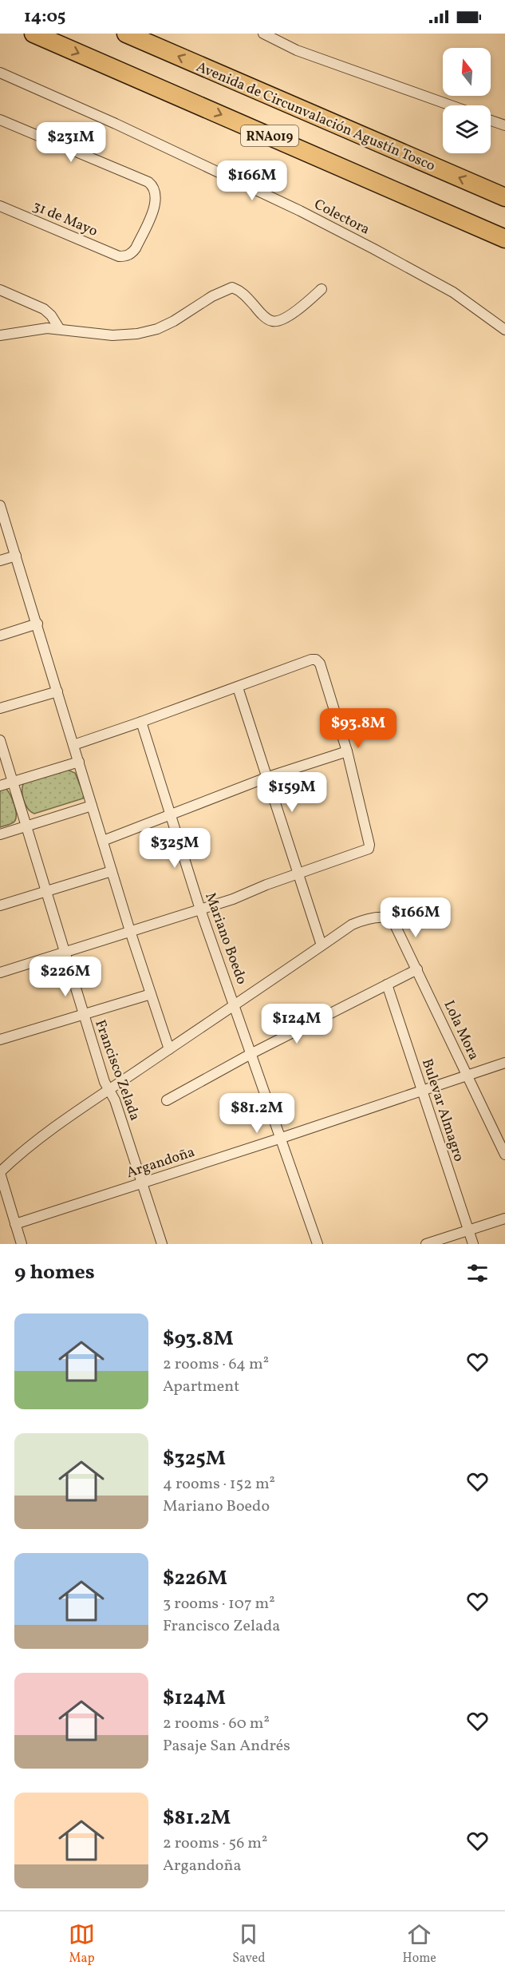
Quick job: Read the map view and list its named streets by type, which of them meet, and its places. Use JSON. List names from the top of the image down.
{
  "streets": {
    "highway": ["Avenida de Circunvalación Agustín Tosco", "RNA019"],
    "street": [
      "Colectora",
      "31 de Mayo",
      "Mariano Boedo",
      "Lola Mora",
      "Francisco Zelada",
      "Bulevar Almagro",
      "Argandoña"
    ]
  },
  "crossings": [
    ["Mariano Boedo", "Argandoña"],
    ["Lola Mora", "Argandoña"],
    ["Francisco Zelada", "Argandoña"],
    ["Bulevar Almagro", "Argandoña"]
  ],
  "north": "top",
  "page": {
    "status": "14:05",
    "price": [
      "$231M",
      "$166M",
      "$93.8M",
      "$159M",
      "$325M",
      "$166M",
      "$226M",
      "$124M",
      "$81.2M"
    ],
    "heading": "9 homes",
    "list": [
      {
        "name": "$93.8M",
        "note": "2 rooms · 64 m² · Apartment"
      },
      {
        "name": "$325M",
        "note": "4 rooms · 152 m² · Mariano Boedo"
      },
      {
        "name": "$226M",
        "note": "3 rooms · 107 m² · Francisco Zelada"
      },
      {
        "name": "$124M",
        "note": "2 rooms · 60 m² · Pasaje San Andrés"
      },
      {
        "name": "$81.2M",
        "note": "2 rooms · 56 m² · Argandoña"
      }
    ],
    "tabs": ["Map", "Saved", "Home"]
  }
}
